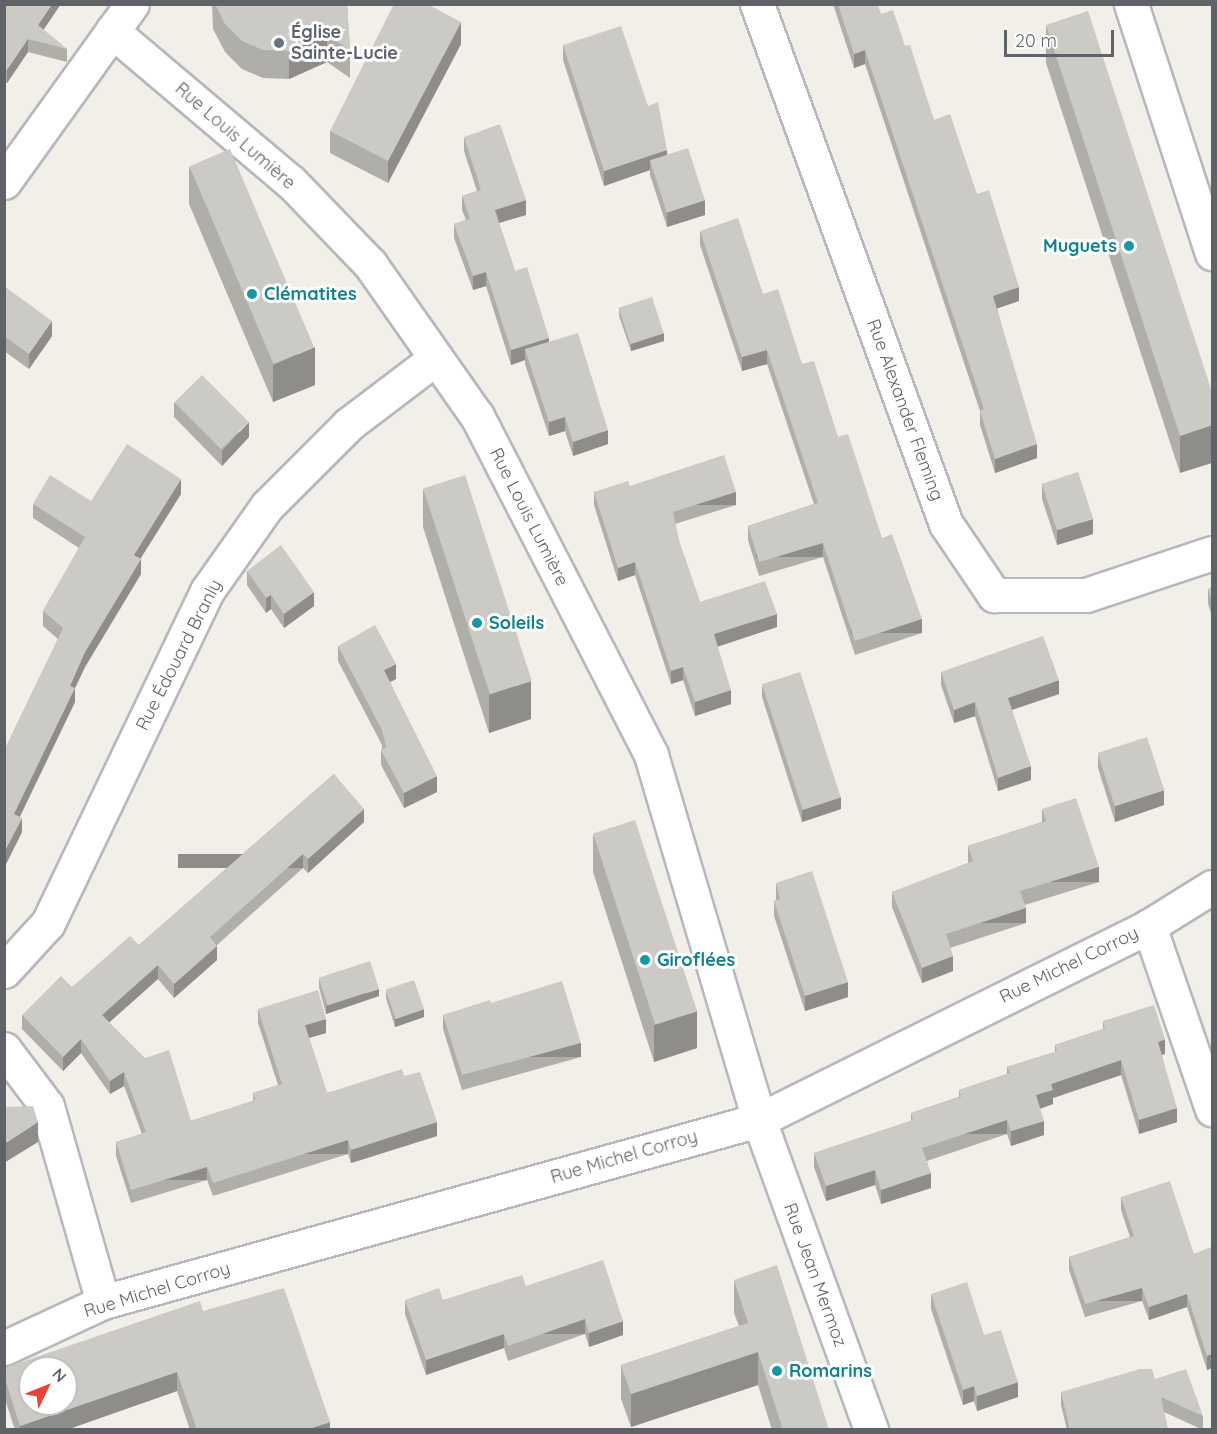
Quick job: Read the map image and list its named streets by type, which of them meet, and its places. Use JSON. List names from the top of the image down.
{
  "streets": {
    "street": [
      "Rue Louis Lumière",
      "Rue Alexander Fleming",
      "Rue Édouard Branly",
      "Rue Michel Corroy",
      "Rue Jean Mermoz"
    ]
  },
  "crossings": [
    ["Rue Louis Lumière", "Rue Édouard Branly"],
    ["Rue Louis Lumière", "Rue Michel Corroy"],
    ["Rue Louis Lumière", "Rue Jean Mermoz"],
    ["Rue Michel Corroy", "Rue Jean Mermoz"]
  ],
  "places": [
    "Église Sainte-Lucie",
    "Muguets",
    "Clématites",
    "Soleils",
    "Giroflées",
    "Romarins"
  ],
  "scale_bar": "20 m",
  "north": "top right"
}
